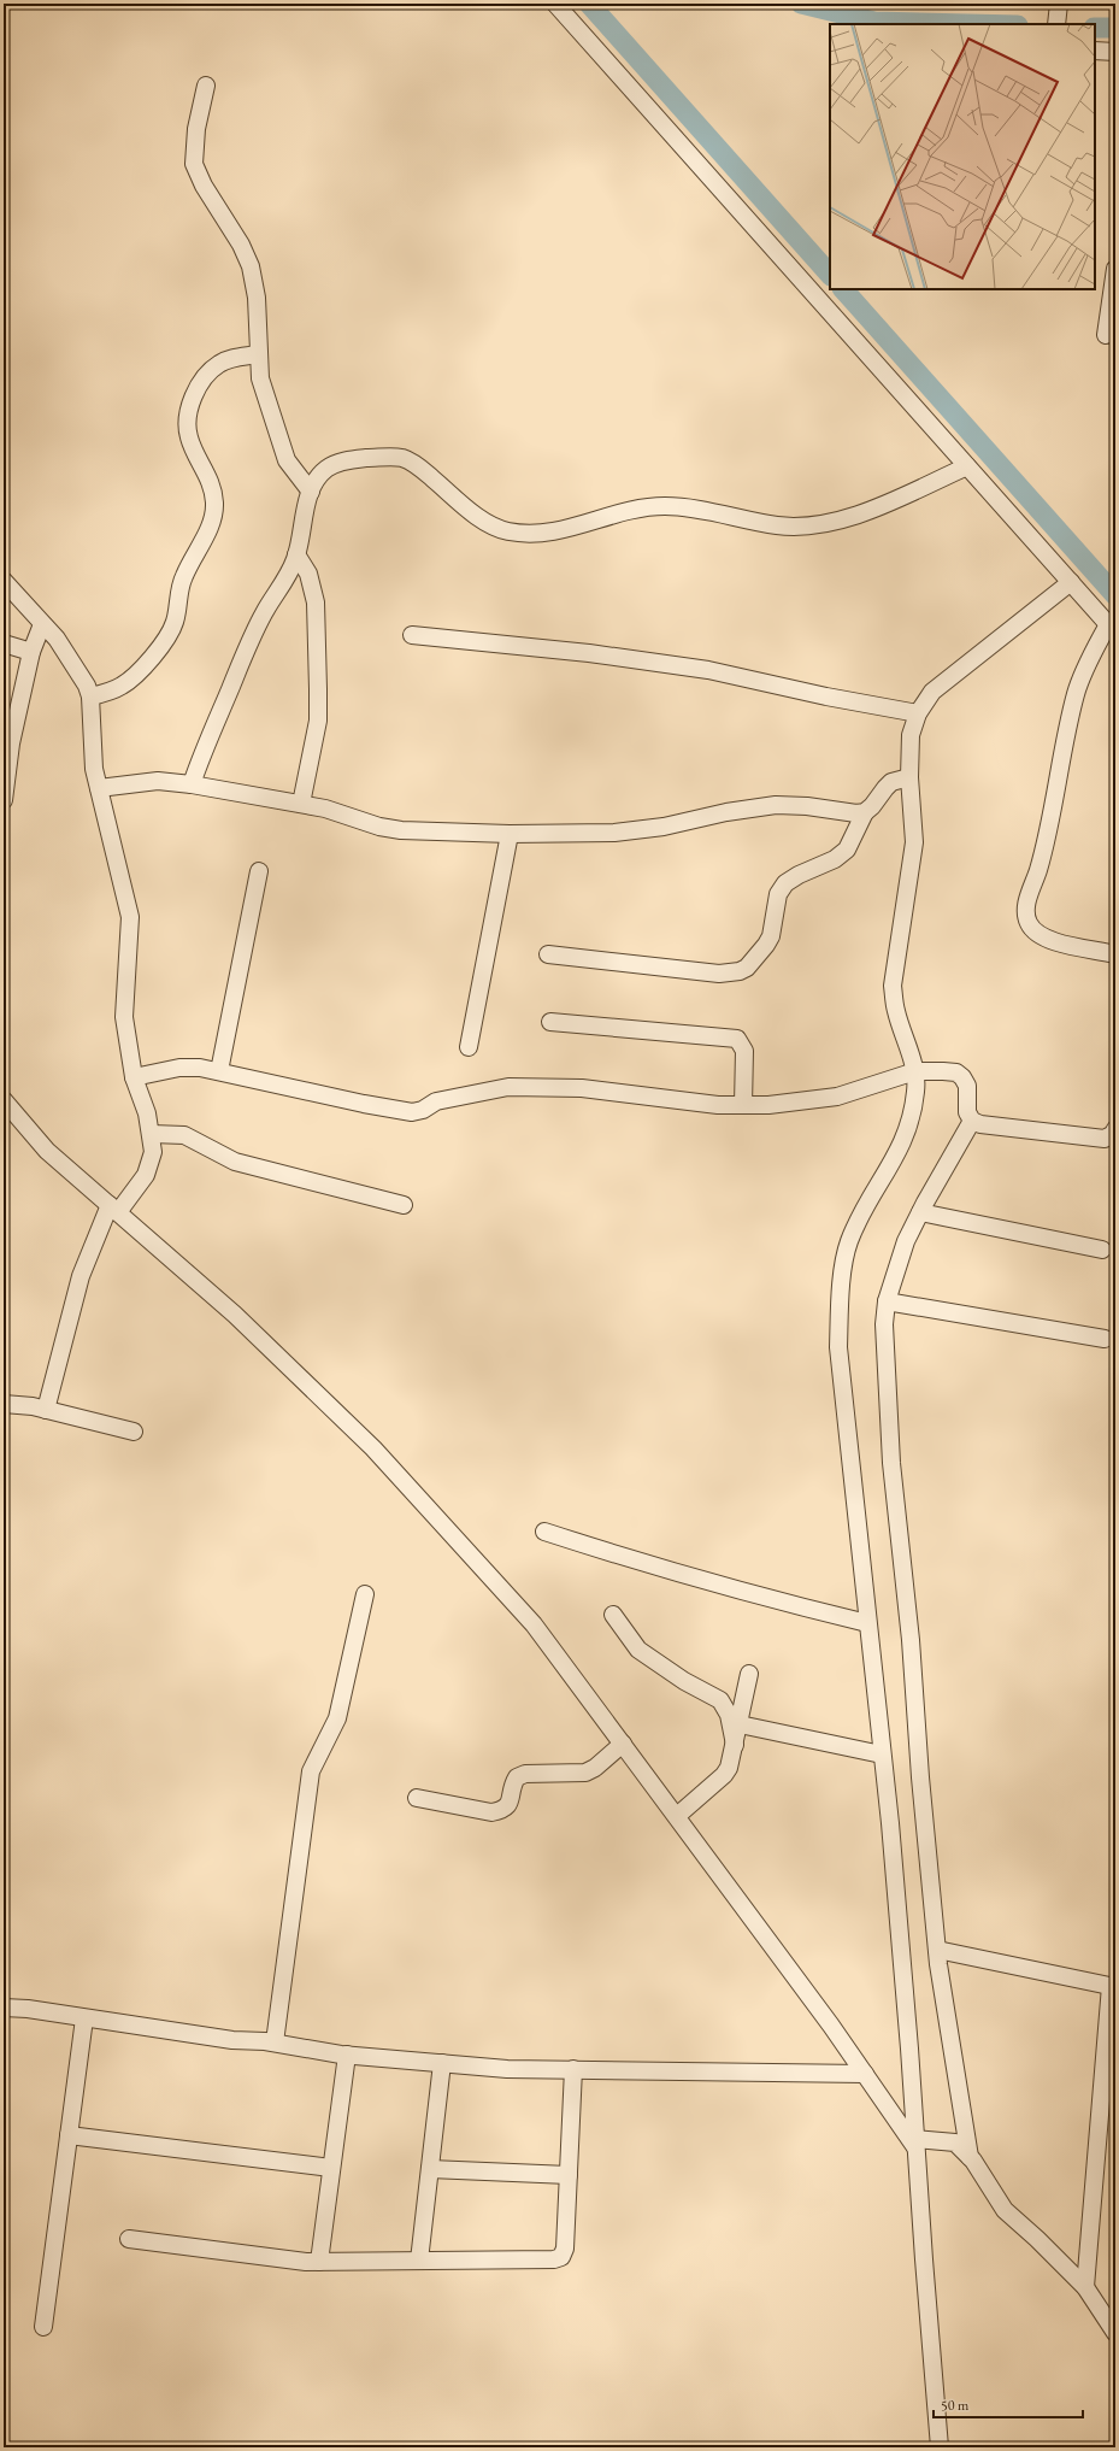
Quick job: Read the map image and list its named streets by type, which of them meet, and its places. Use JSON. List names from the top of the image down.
{
  "scale_bar": "50 m"
}
